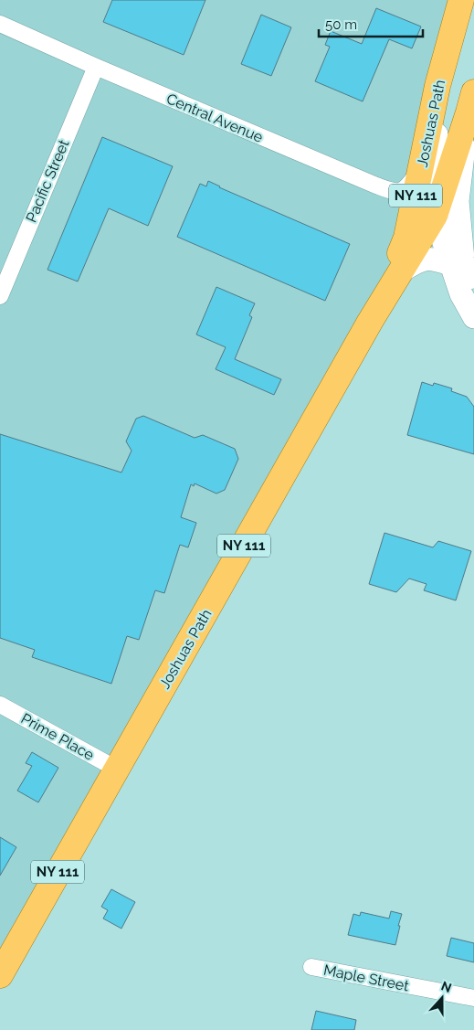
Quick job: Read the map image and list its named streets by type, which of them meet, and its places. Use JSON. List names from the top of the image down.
{
  "streets": {
    "main road": ["Joshuas Path", "NY 111"],
    "street": [
      "Central Avenue",
      "Pacific Street",
      "Prime Place",
      "Maple Street"
    ]
  },
  "crossings": [
    ["Central Avenue", "Joshuas Path"],
    ["Central Avenue", "Pacific Street"],
    ["Joshuas Path", "Prime Place"]
  ],
  "scale_bar": "50 m",
  "north": "top"
}
